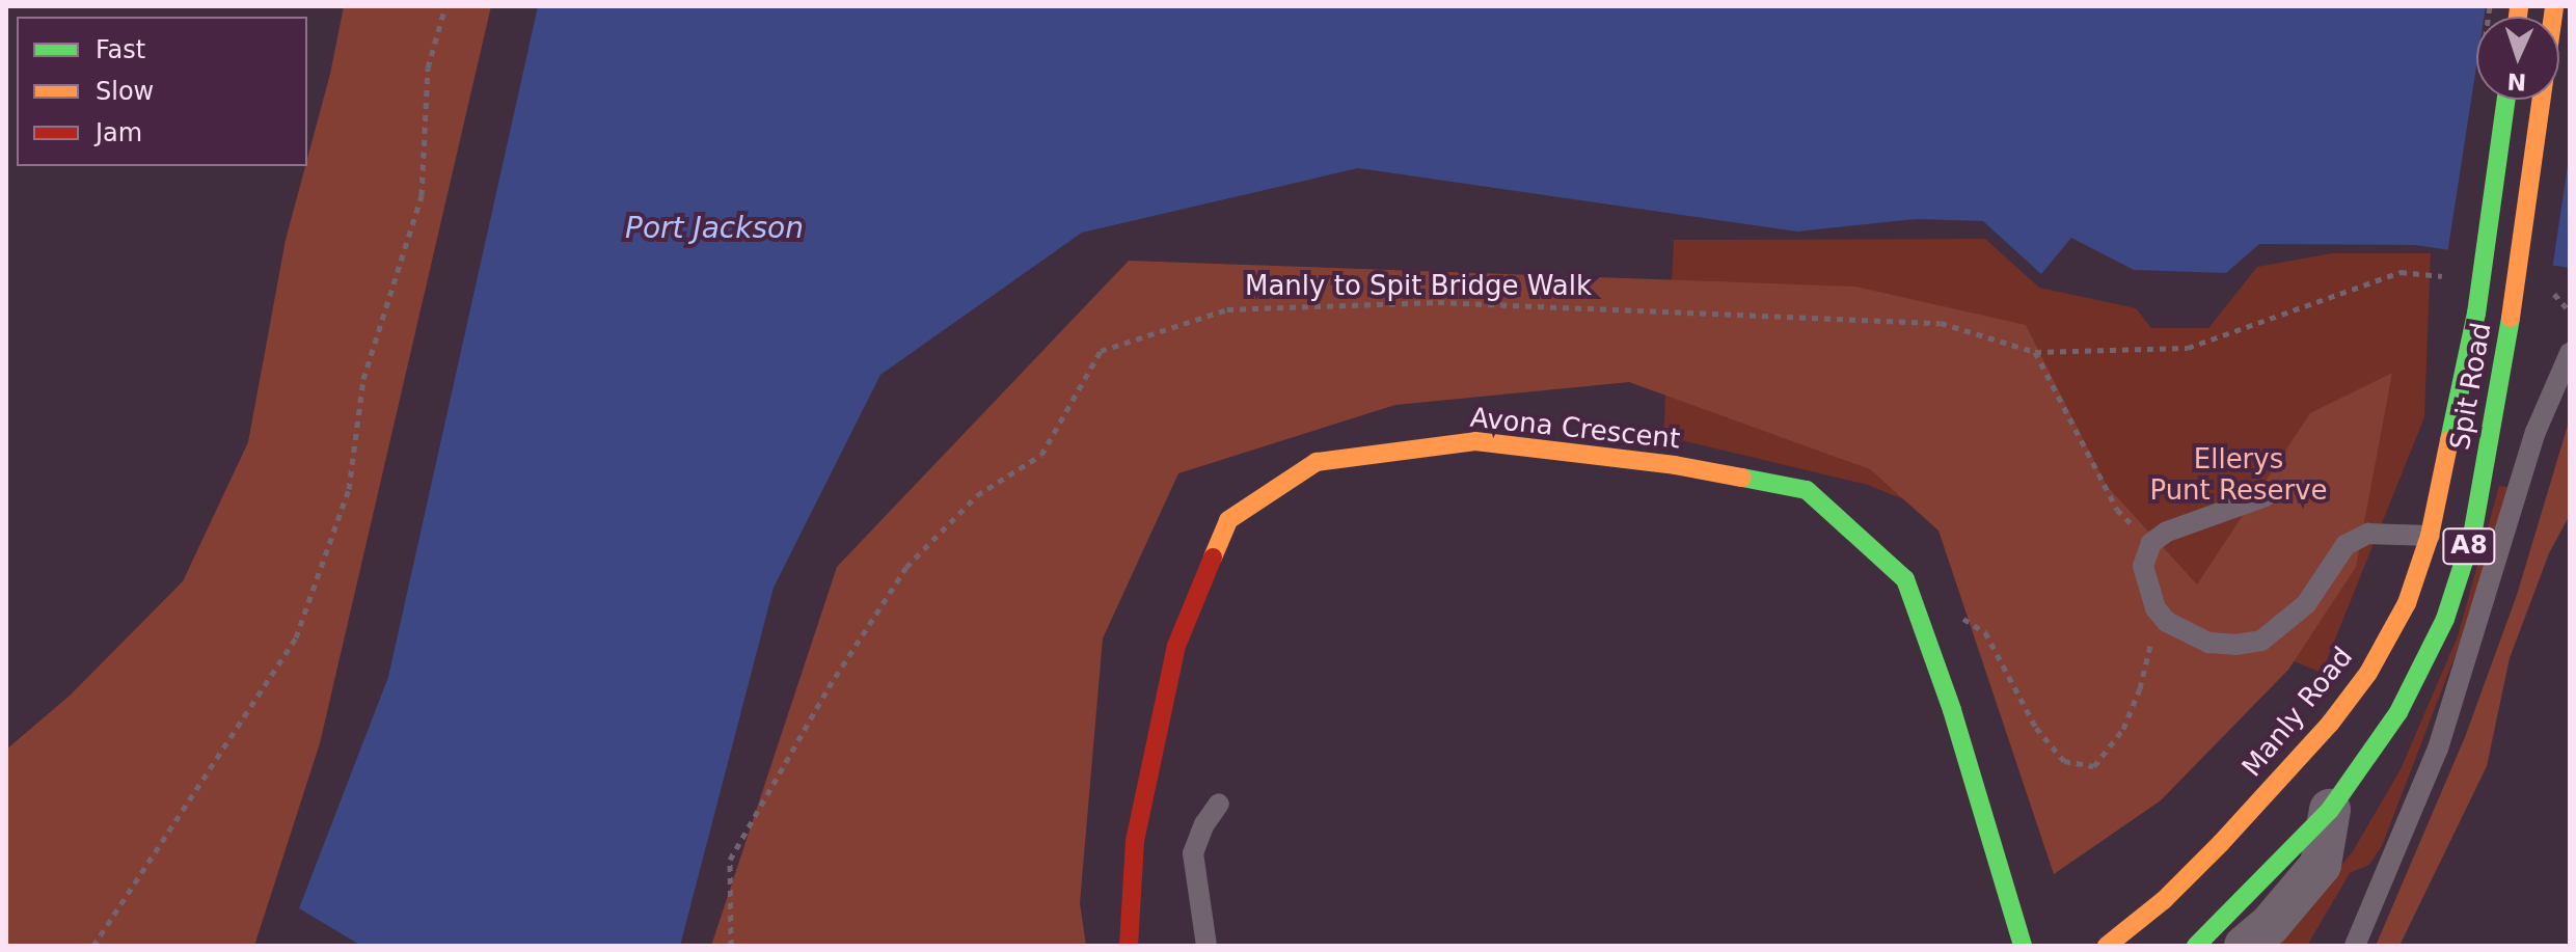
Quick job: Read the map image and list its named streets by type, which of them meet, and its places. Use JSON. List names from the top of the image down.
{
  "streets": {
    "main road": [
      "Spit Road",
      "Avona Crescent",
      "A8",
      "Manly Road"
    ],
    "path": ["Manly to Spit Bridge Walk"]
  },
  "crossings": [
    ["Spit Road", "A8"],
    ["Spit Road", "Manly Road"]
  ],
  "water": ["Port Jackson"],
  "parks": ["Ellerys Punt Reserve"],
  "legend": ["Fast", "Slow", "Jam"],
  "north": "bottom"
}
